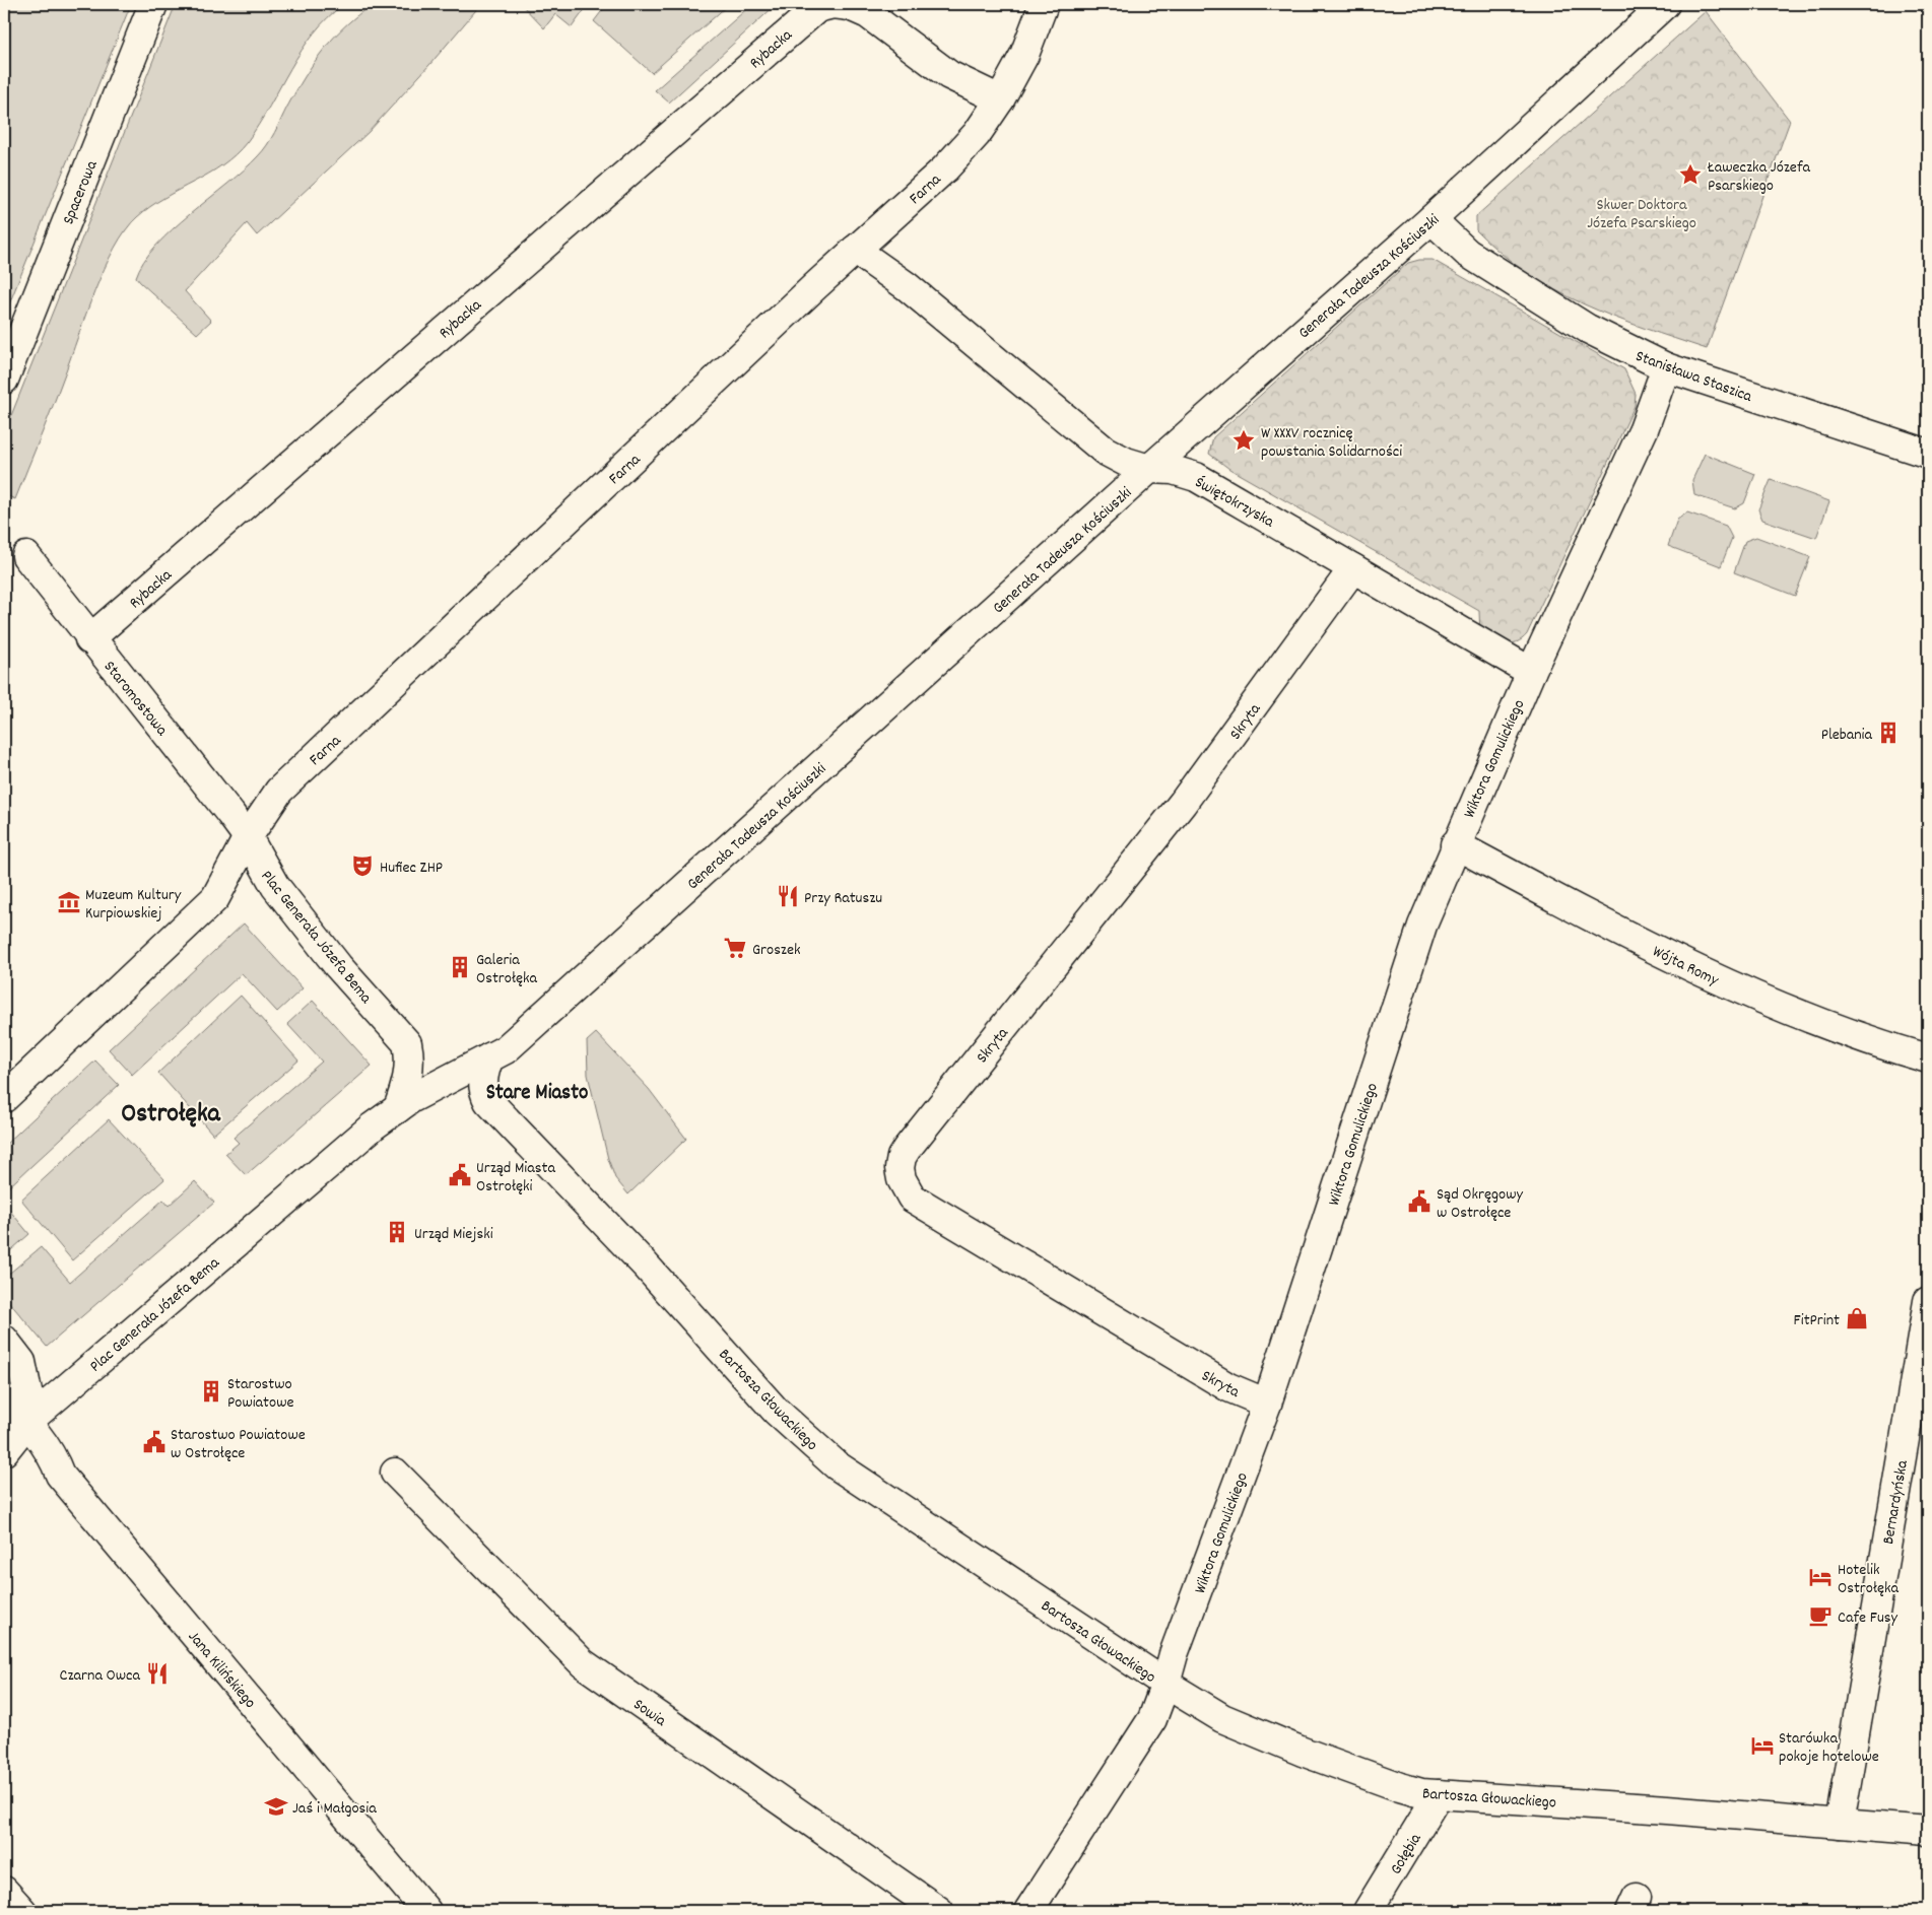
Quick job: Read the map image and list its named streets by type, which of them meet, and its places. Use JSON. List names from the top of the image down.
{
  "streets": {
    "street": [
      "Rybacka",
      "Farna",
      "Spacerowa",
      "Generała Tadeusza Kościuszki",
      "Stanisława Staszica",
      "Świętokrzyska",
      "Staromostowa",
      "Skryta",
      "Wiktora Gomulickiego",
      "Plac Generała Józefa Bema",
      "Wójta Romy",
      "Bartosza Głowackiego",
      "Bernardyńska",
      "Jana Kilińskiego",
      "Sowia",
      "Gołębia"
    ]
  },
  "crossings": [
    ["Rybacka", "Staromostowa"],
    ["Farna", "Świętokrzyska"],
    ["Farna", "Staromostowa"],
    ["Farna", "Plac Generała Józefa Bema"],
    ["Generała Tadeusza Kościuszki", "Stanisława Staszica"],
    ["Generała Tadeusza Kościuszki", "Świętokrzyska"],
    ["Generała Tadeusza Kościuszki", "Plac Generała Józefa Bema"],
    ["Generała Tadeusza Kościuszki", "Bartosza Głowackiego"],
    ["Stanisława Staszica", "Wiktora Gomulickiego"],
    ["Świętokrzyska", "Skryta"],
    ["Świętokrzyska", "Wiktora Gomulickiego"],
    ["Staromostowa", "Plac Generała Józefa Bema"],
    ["Skryta", "Wiktora Gomulickiego"],
    ["Wiktora Gomulickiego", "Wójta Romy"],
    ["Wiktora Gomulickiego", "Bartosza Głowackiego"],
    ["Plac Generała Józefa Bema", "Jana Kilińskiego"],
    ["Bartosza Głowackiego", "Bernardyńska"],
    ["Bartosza Głowackiego", "Gołębia"]
  ],
  "districts": ["Stare Miasto", "Ostrołęka"],
  "parks": ["Skwer Doktora Józefa Psarskiego"],
  "places": {
    "place": ["Ławeczka Józefa Psarskiego", "W XXXV rocznicę powstania Solidarności"],
    "building": [
      "Plebania",
      "Galeria Ostrołęka",
      "Urząd Miejski",
      "Starostwo Powiatowe"
    ],
    "theatre": ["Hufiec ZHP"],
    "restaurant": ["Przy Ratuszu", "Czarna Owca"],
    "museum": ["Muzeum Kultury Kurpiowskiej"],
    "supermarket": ["Groszek"],
    "public building": ["Urząd Miasta Ostrołęki", "Sąd Okręgowy w Ostrołęce", "Starostwo Powiatowe w Ostrołęce"],
    "shop": ["FitPrint"],
    "hotel": ["Hotelik Ostrołęka", "Starówka pokoje hotelowe"],
    "cafe": ["Cafe Fusy"],
    "school or university": ["Jaś i Małgosia"]
  }
}
